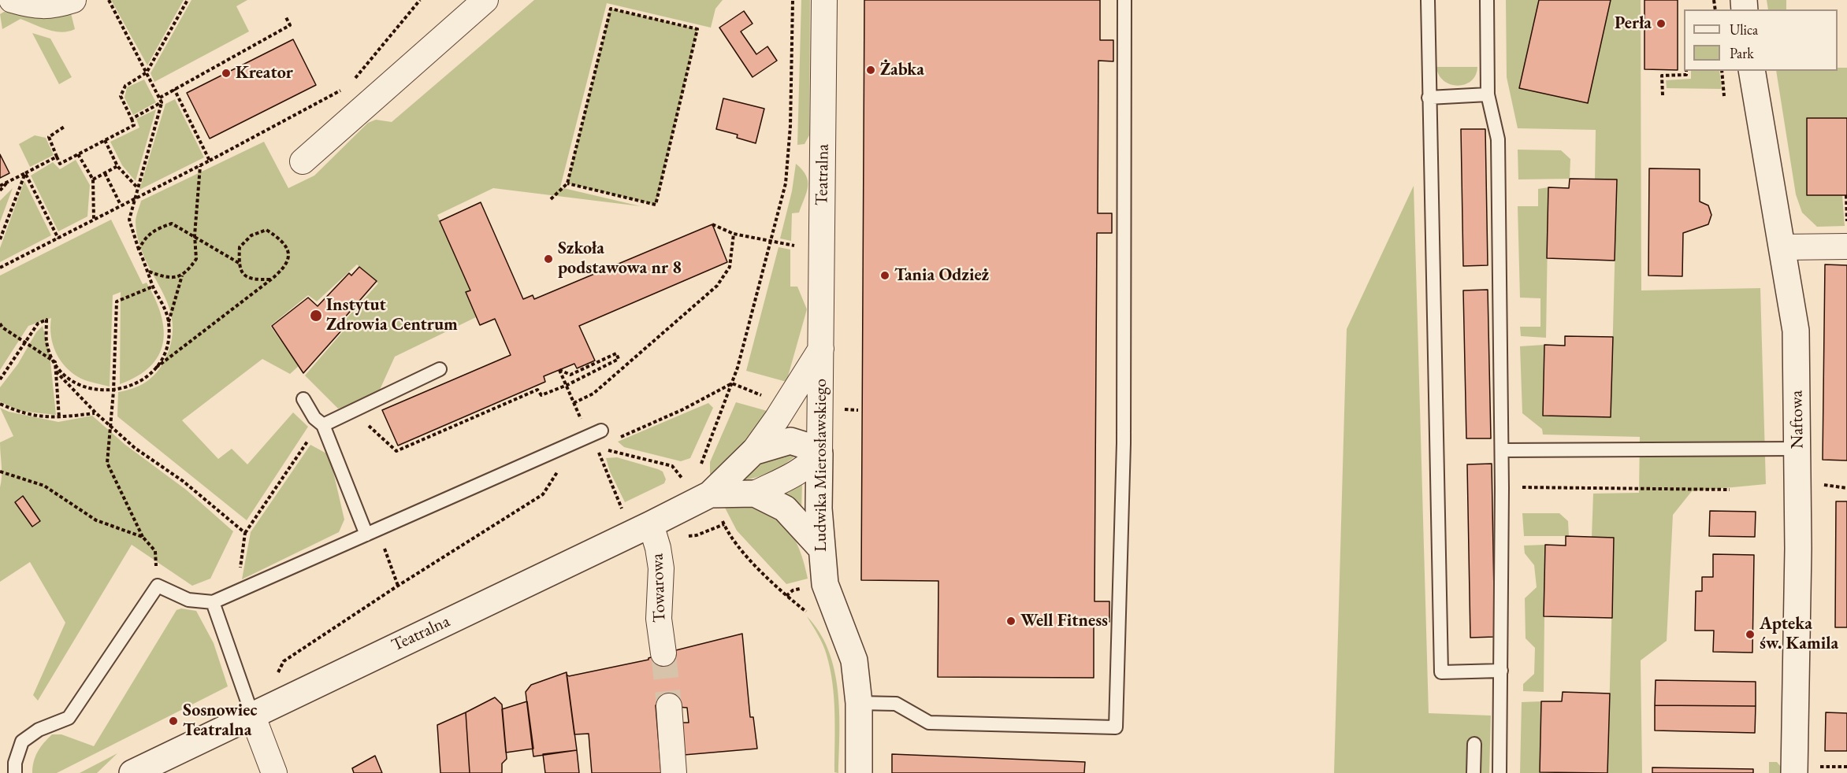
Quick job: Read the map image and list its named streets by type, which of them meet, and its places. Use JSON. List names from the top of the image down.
{
  "streets": {
    "street": [
      "Teatralna",
      "Naftowa",
      "Ludwika Mierosławskiego",
      "Towarowa"
    ]
  },
  "crossings": [
    ["Teatralna", "Ludwika Mierosławskiego"],
    ["Teatralna", "Towarowa"]
  ],
  "places": [
    "Perła",
    "Żabka",
    "Kreator",
    "Szkoła podstawowa nr 8",
    "Tania Odzież",
    "Instytut Zdrowia Centrum",
    "Well Fitness",
    "Apteka św. Kamila",
    "Sosnowiec Teatralna"
  ],
  "legend": ["Ulica", "Park"]
}
